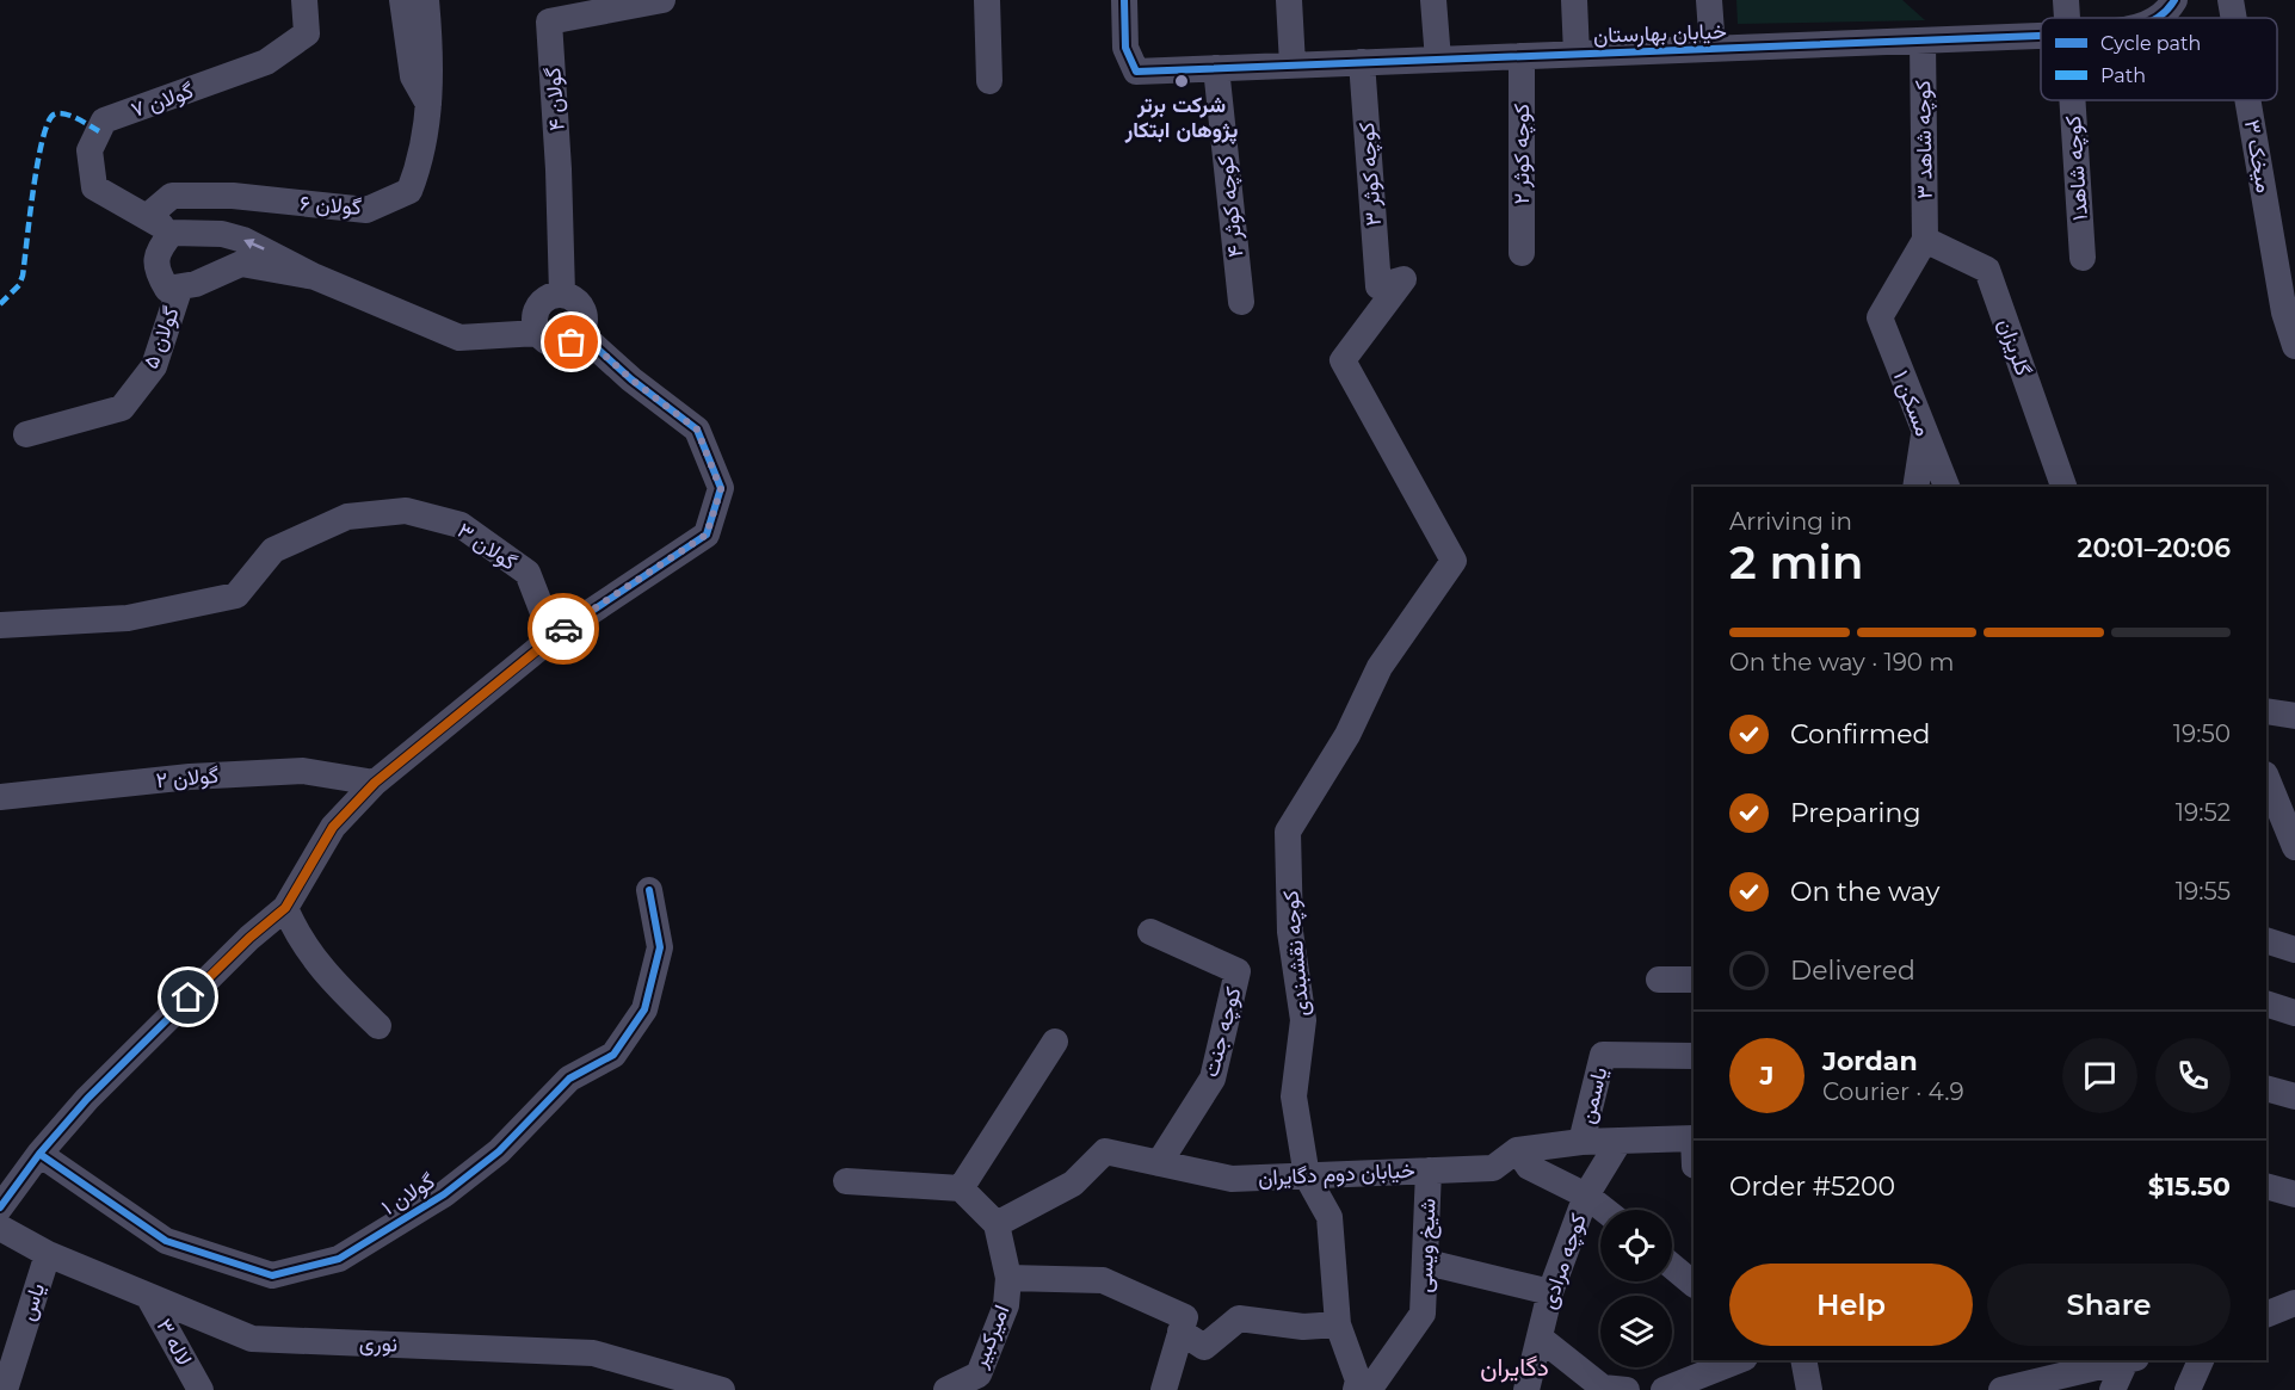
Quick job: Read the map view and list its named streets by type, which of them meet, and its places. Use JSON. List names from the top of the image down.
{
  "streets": {
    "street": [
      "خیابان بهارستان",
      "گولان ۴",
      "گولان ۷",
      "کوچه شاهد ۳",
      "کوچه کوثر ۲",
      "میخک ۳",
      "کوچه شاهد۱",
      "کوچه کوثر ۳",
      "گولان ۶",
      "کوچه کوثر ۴",
      "گولان ۵",
      "گلریزان",
      "مسکن ۱",
      "گولان ۳",
      "گولان ۲",
      "کوچه نقشبندی",
      "کوچه جنت",
      "یاسمن",
      "خیابان دوم دگایران",
      "گولان ۱",
      "شیخ ویسی",
      "کوچه مرادی",
      "یاس",
      "امیرکبیر",
      "لاله ۳",
      "نوری"
    ]
  },
  "crossings": [
    ["خیابان بهارستان", "کوچه شاهد ۳"],
    ["خیابان بهارستان", "کوچه کوثر ۲"],
    ["خیابان بهارستان", "کوچه کوثر ۳"],
    ["خیابان بهارستان", "کوچه کوثر ۴"],
    ["گولان ۷", "گولان ۶"],
    ["کوچه شاهد ۳", "گلریزان"],
    ["کوچه شاهد ۳", "مسکن ۱"],
    ["کوچه کوثر ۳", "کوچه نقشبندی"],
    ["گلریزان", "مسکن ۱"],
    ["کوچه نقشبندی", "خیابان دوم دگایران"],
    ["کوچه جنت", "خیابان دوم دگایران"],
    ["یاسمن", "خیابان دوم دگایران"],
    ["خیابان دوم دگایران", "شیخ ویسی"],
    ["خیابان دوم دگایران", "کوچه مرادی"],
    ["خیابان دوم دگایران", "امیرکبیر"],
    ["یاس", "نوری"],
    ["لاله ۳", "نوری"]
  ],
  "districts": ["دگایران"],
  "places": ["شرکت برتر پژوهان ابتکار"],
  "legend": ["Cycle path", "Path"],
  "page": {
    "heading": ["2 min", "Arriving in", "20:01–20:06"],
    "panel": [
      "Jordan",
      "Courier · 4.9",
      "Order #5200",
      "$15.50"
    ],
    "bar": "On the way · 190 m",
    "list": [
      ["Confirmed", "19:50"],
      ["Preparing", "19:52"],
      ["On the way", "19:55"],
      "Delivered"
    ],
    "round": "J",
    "buttons": ["Help", "Share"]
  }
}
